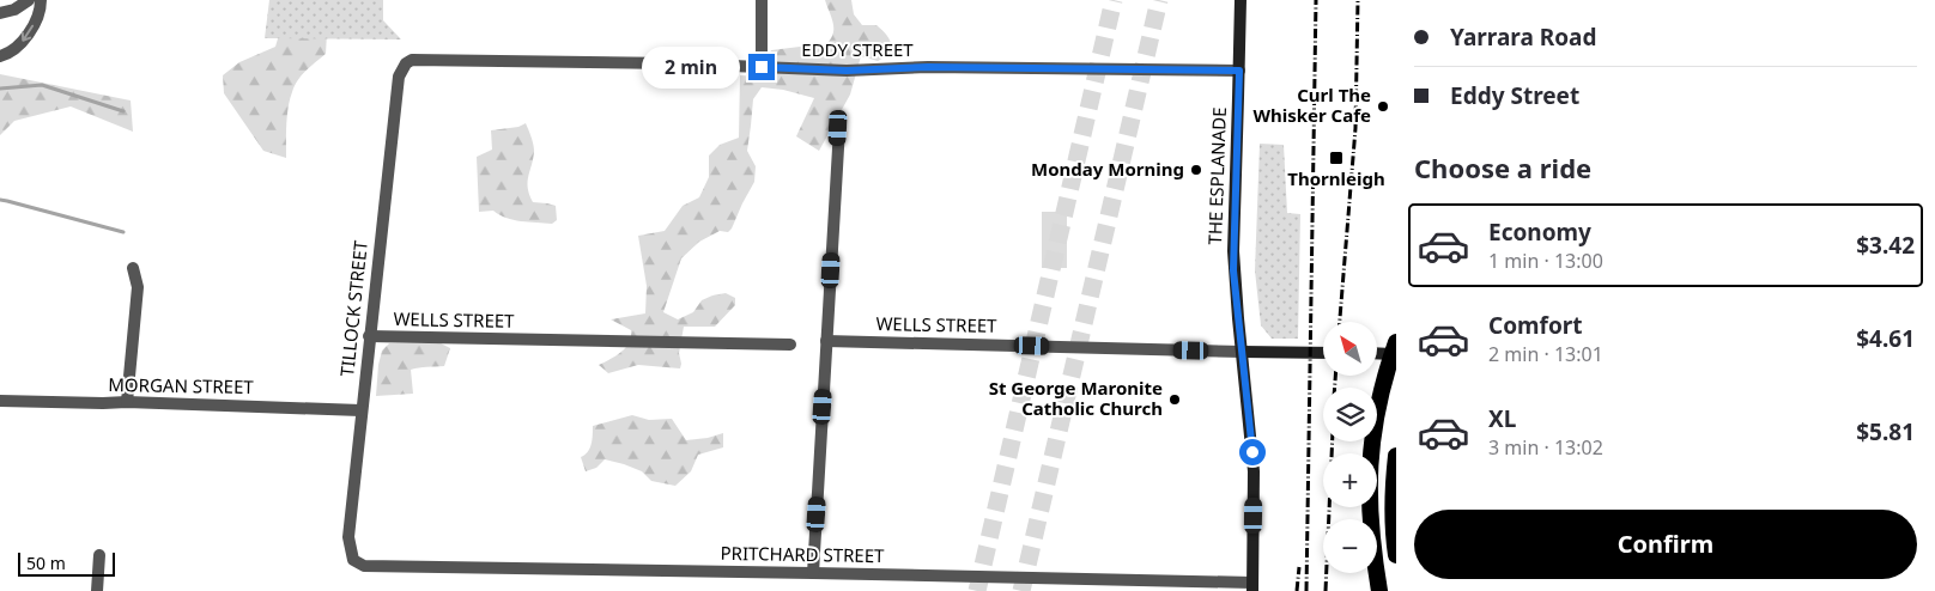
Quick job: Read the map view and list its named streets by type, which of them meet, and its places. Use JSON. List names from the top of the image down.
{
  "streets": {
    "main road": ["THE ESPLANADE", "WELLS STREET"],
    "street": [
      "EDDY STREET",
      "TILLOCK STREET",
      "MORGAN STREET",
      "PRITCHARD STREET"
    ]
  },
  "crossings": [
    ["EDDY STREET", "THE ESPLANADE"],
    ["EDDY STREET", "TILLOCK STREET"],
    ["THE ESPLANADE", "WELLS STREET"],
    ["THE ESPLANADE", "PRITCHARD STREET"],
    ["TILLOCK STREET", "WELLS STREET"],
    ["TILLOCK STREET", "MORGAN STREET"],
    ["TILLOCK STREET", "PRITCHARD STREET"]
  ],
  "places": {
    "other": ["Curl The Whisker Cafe", "Monday Morning", "St George Maronite Catholic Church"],
    "transit": ["Thornleigh"]
  },
  "scale_bar": "50 m",
  "north": "top left",
  "page": {
    "banner": ["Yarrara Road", "Eddy Street"],
    "bubble": "2 min",
    "heading": "Choose a ride",
    "list": [
      {
        "name": "Economy",
        "note": "1 min · 13:00",
        "value": "$3.42"
      },
      {
        "name": "Comfort",
        "note": "2 min · 13:01",
        "value": "$4.61"
      },
      {
        "name": "XL",
        "note": "3 min · 13:02",
        "value": "$5.81"
      }
    ],
    "map_buttons": ["+", "−"],
    "buttons": "Confirm",
    "scale": "50 m"
  }
}
